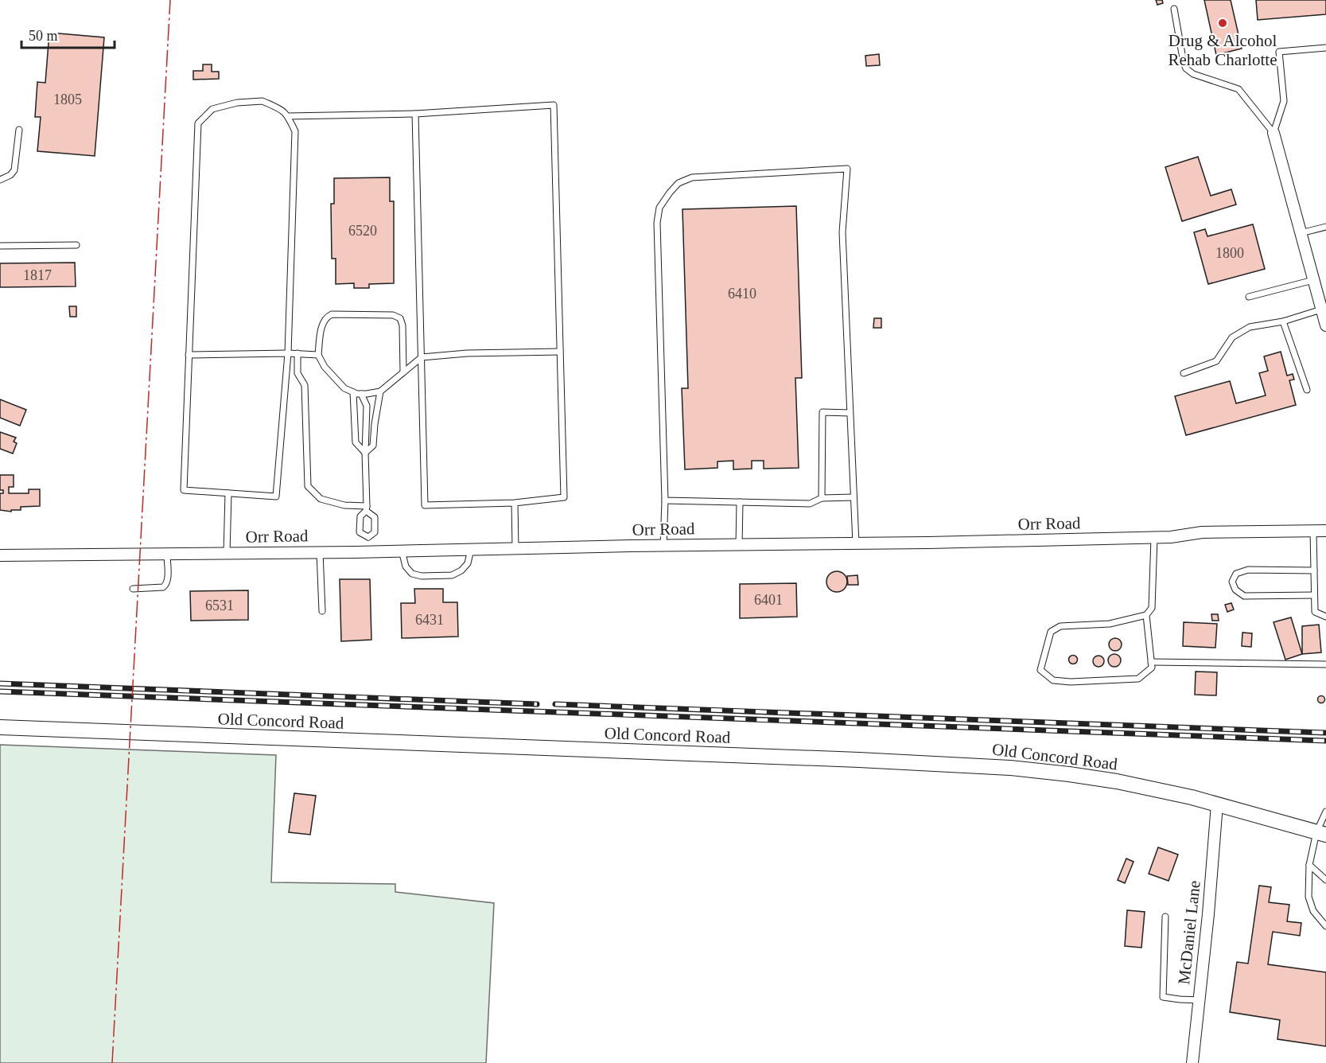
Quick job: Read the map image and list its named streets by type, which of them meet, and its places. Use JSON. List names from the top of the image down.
{
  "streets": {
    "street": ["Orr Road", "Old Concord Road", "McDaniel Lane"]
  },
  "crossings": [
    ["Old Concord Road", "McDaniel Lane"]
  ],
  "places": ["Drug & Alcohol Rehab Charlotte"],
  "house_numbers": [
    "1805",
    "6520",
    "1800",
    "1817",
    "6410",
    "6401",
    "6531",
    "6431"
  ],
  "scale_bar": "50 m"
}
